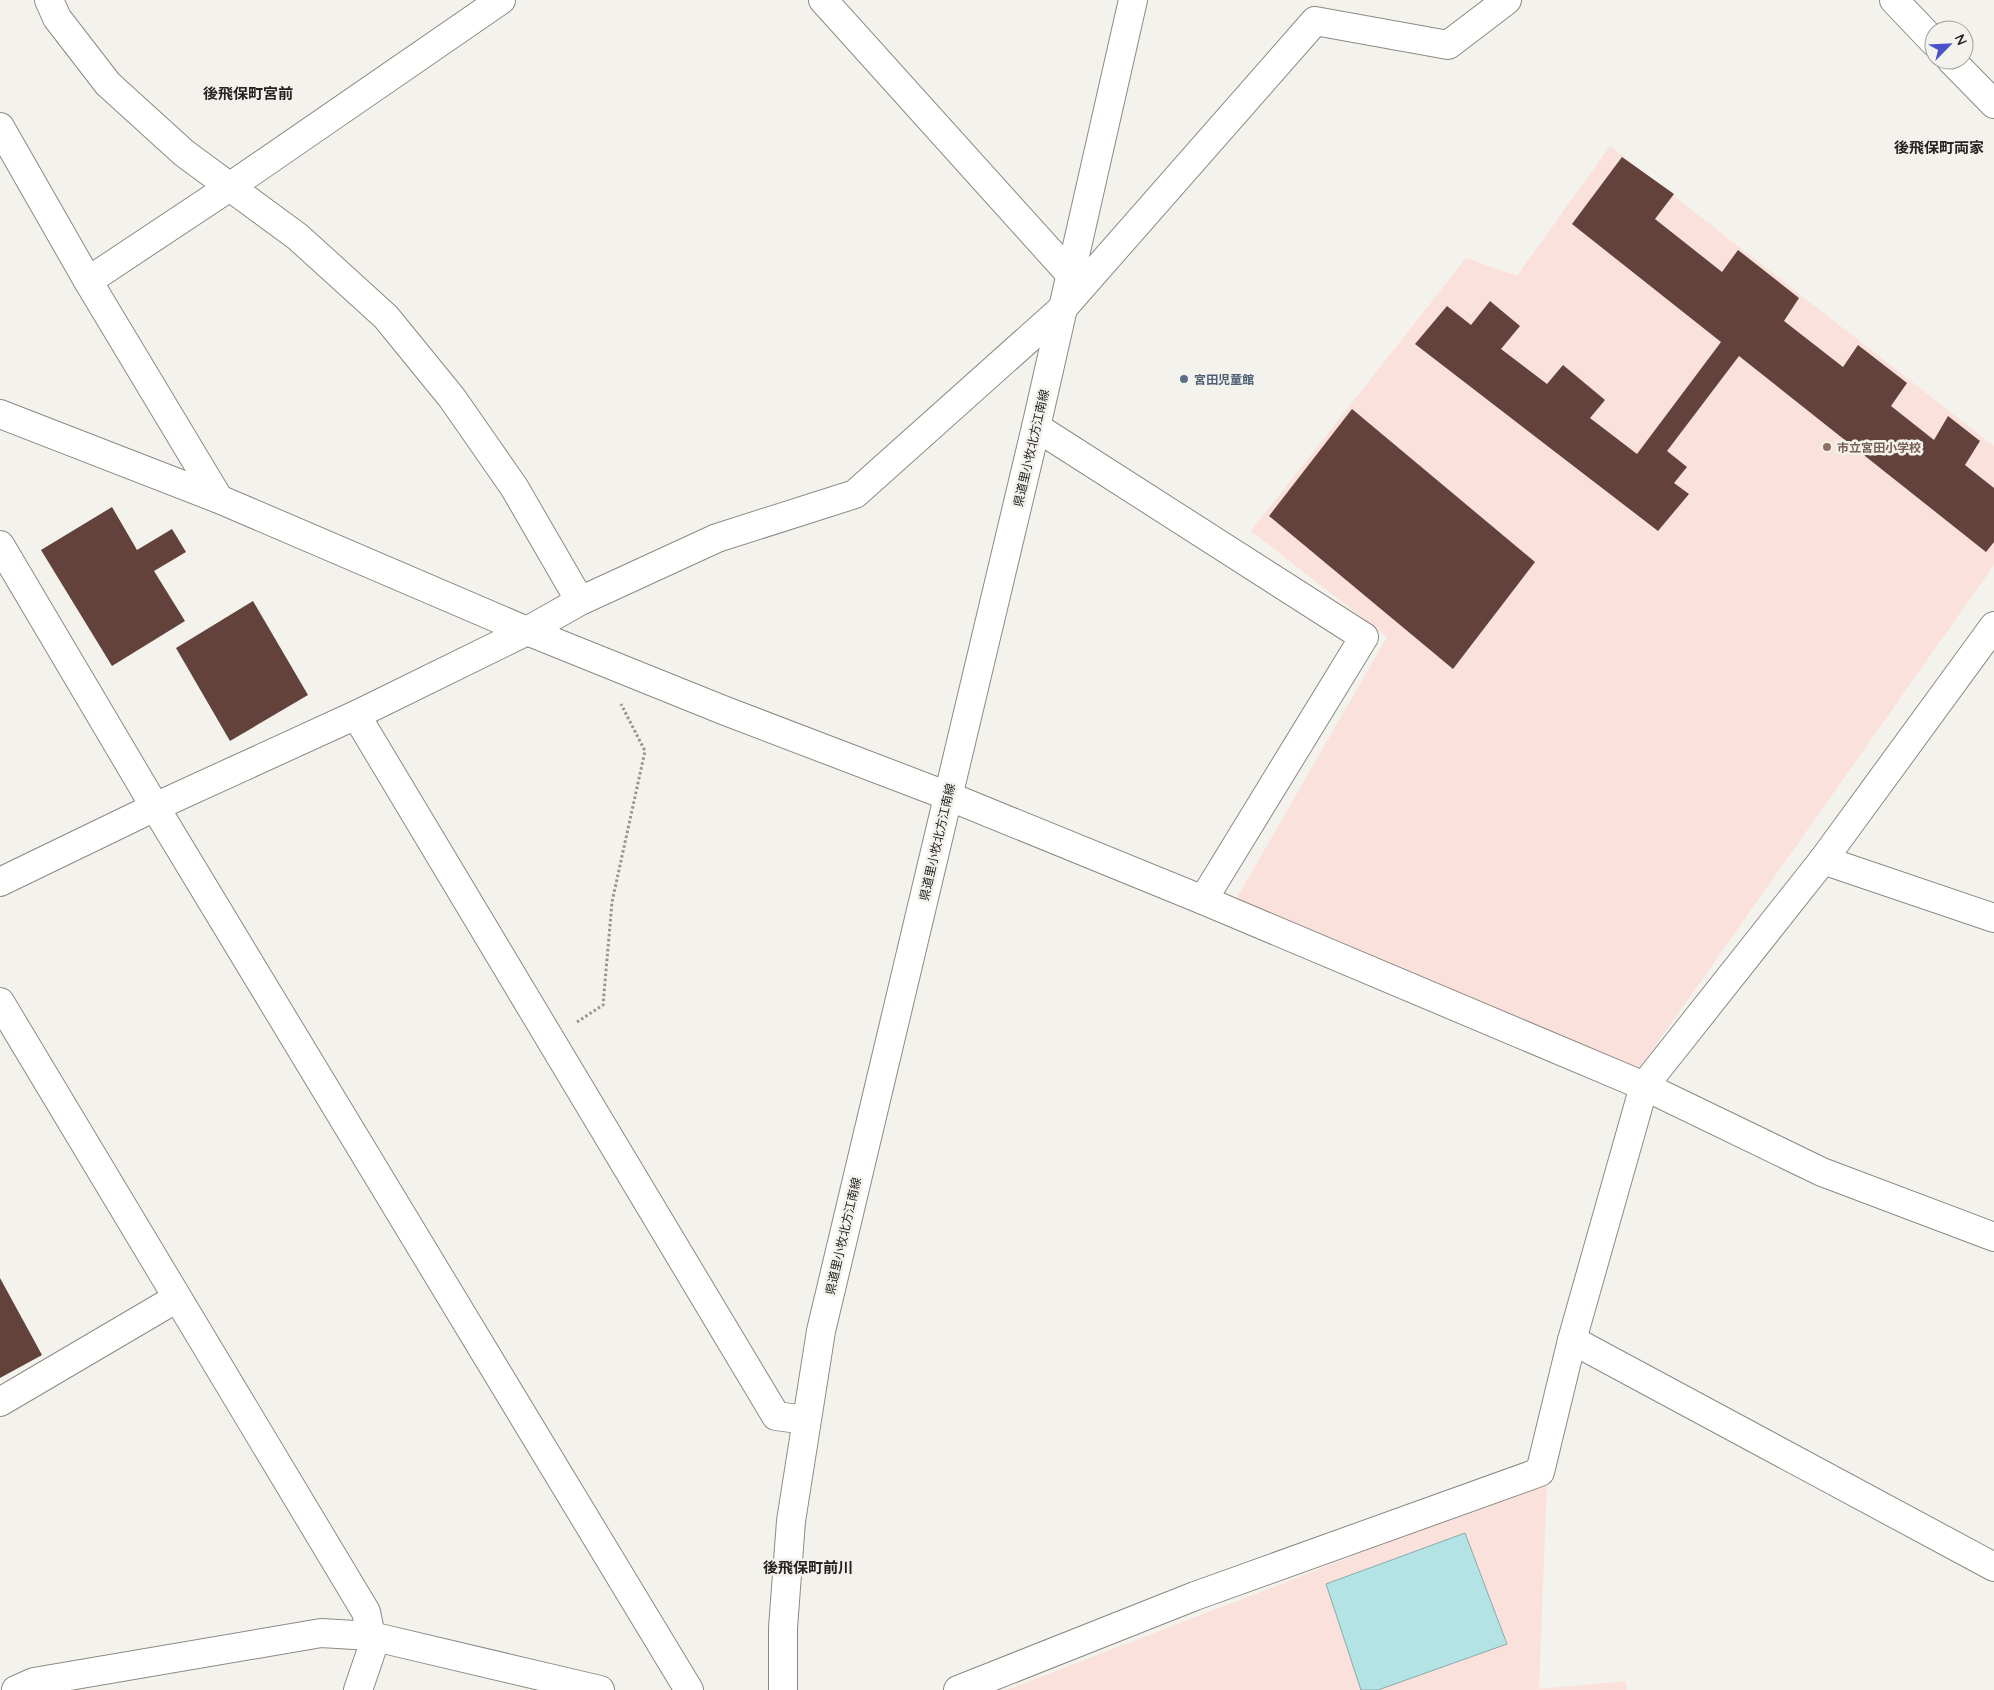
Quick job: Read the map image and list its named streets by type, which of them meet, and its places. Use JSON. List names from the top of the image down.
{
  "streets": {
    "street": ["県道里小牧北方江南線"]
  },
  "districts": ["後飛保町宮前", "後飛保町両家", "後飛保町前川"],
  "places": ["宮田児童館", "市立宮田小学校"],
  "north": "top right"
}
